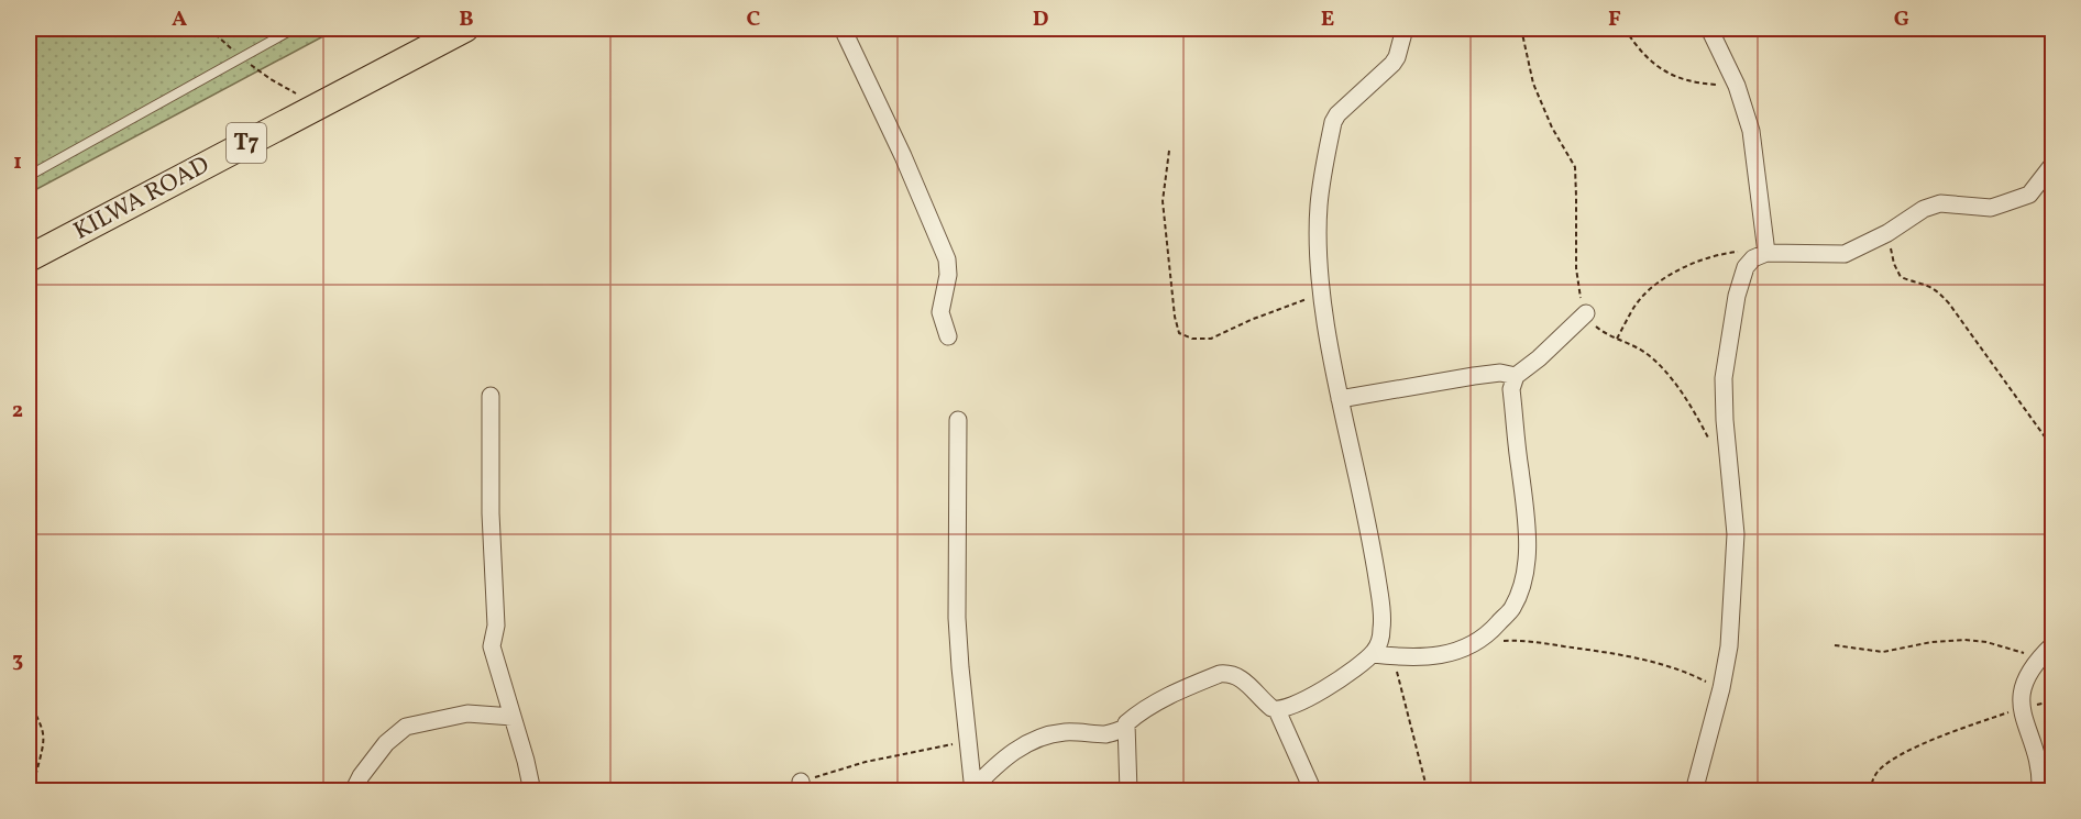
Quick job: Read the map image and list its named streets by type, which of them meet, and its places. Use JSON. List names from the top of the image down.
{
  "streets": {
    "highway": ["T7", "KILWA ROAD"]
  },
  "grid": {
    "columns": [
      "A",
      "B",
      "C",
      "D",
      "E",
      "F",
      "G"
    ],
    "rows": ["1", "2", "3"]
  }
}
